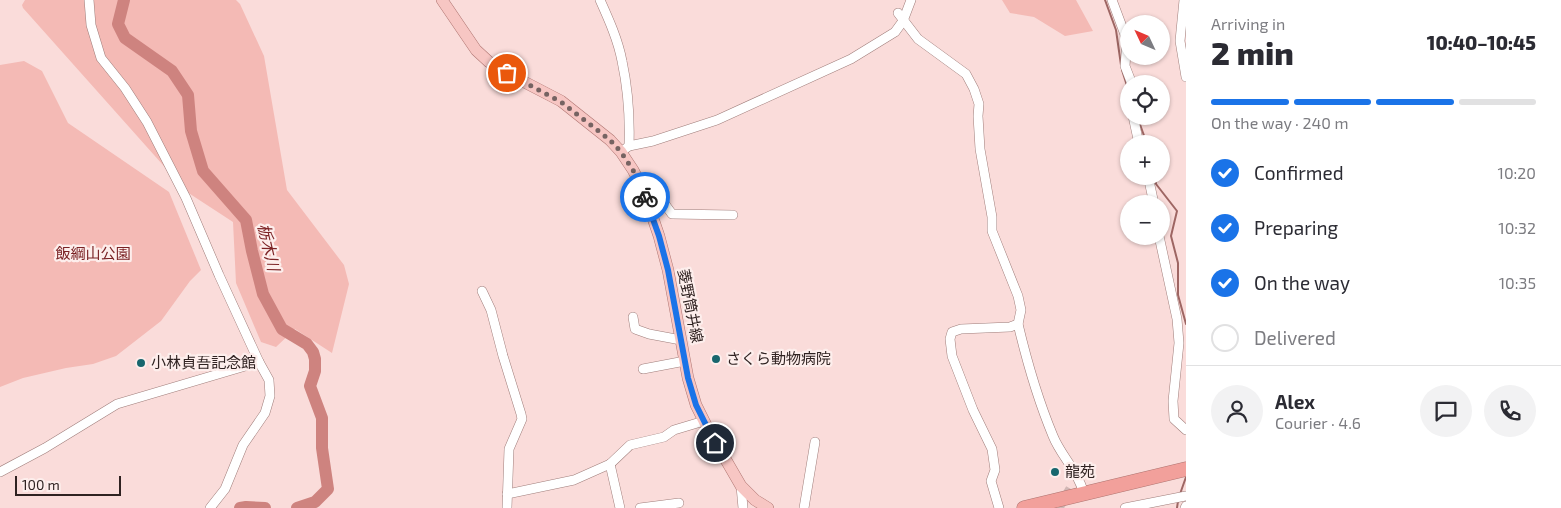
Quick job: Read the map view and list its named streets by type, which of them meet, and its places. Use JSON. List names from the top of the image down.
{
  "streets": {
    "main road": ["菱野筒井線"]
  },
  "water": ["栃木川"],
  "parks": ["飯綱山公園"],
  "places": ["さくら動物病院", "小林貞吾記念館", "龍苑"],
  "scale_bar": "100 m",
  "north": "top left",
  "page": {
    "heading": ["2 min", "Arriving in", "10:40–10:45"],
    "panel": ["Alex", "Courier · 4.6"],
    "map_buttons": ["+", "−"],
    "bar": "On the way · 240 m",
    "list": [
      ["Confirmed", "10:20"],
      ["Preparing", "10:32"],
      ["On the way", "10:35"],
      "Delivered"
    ],
    "scale": "100 m"
  }
}
